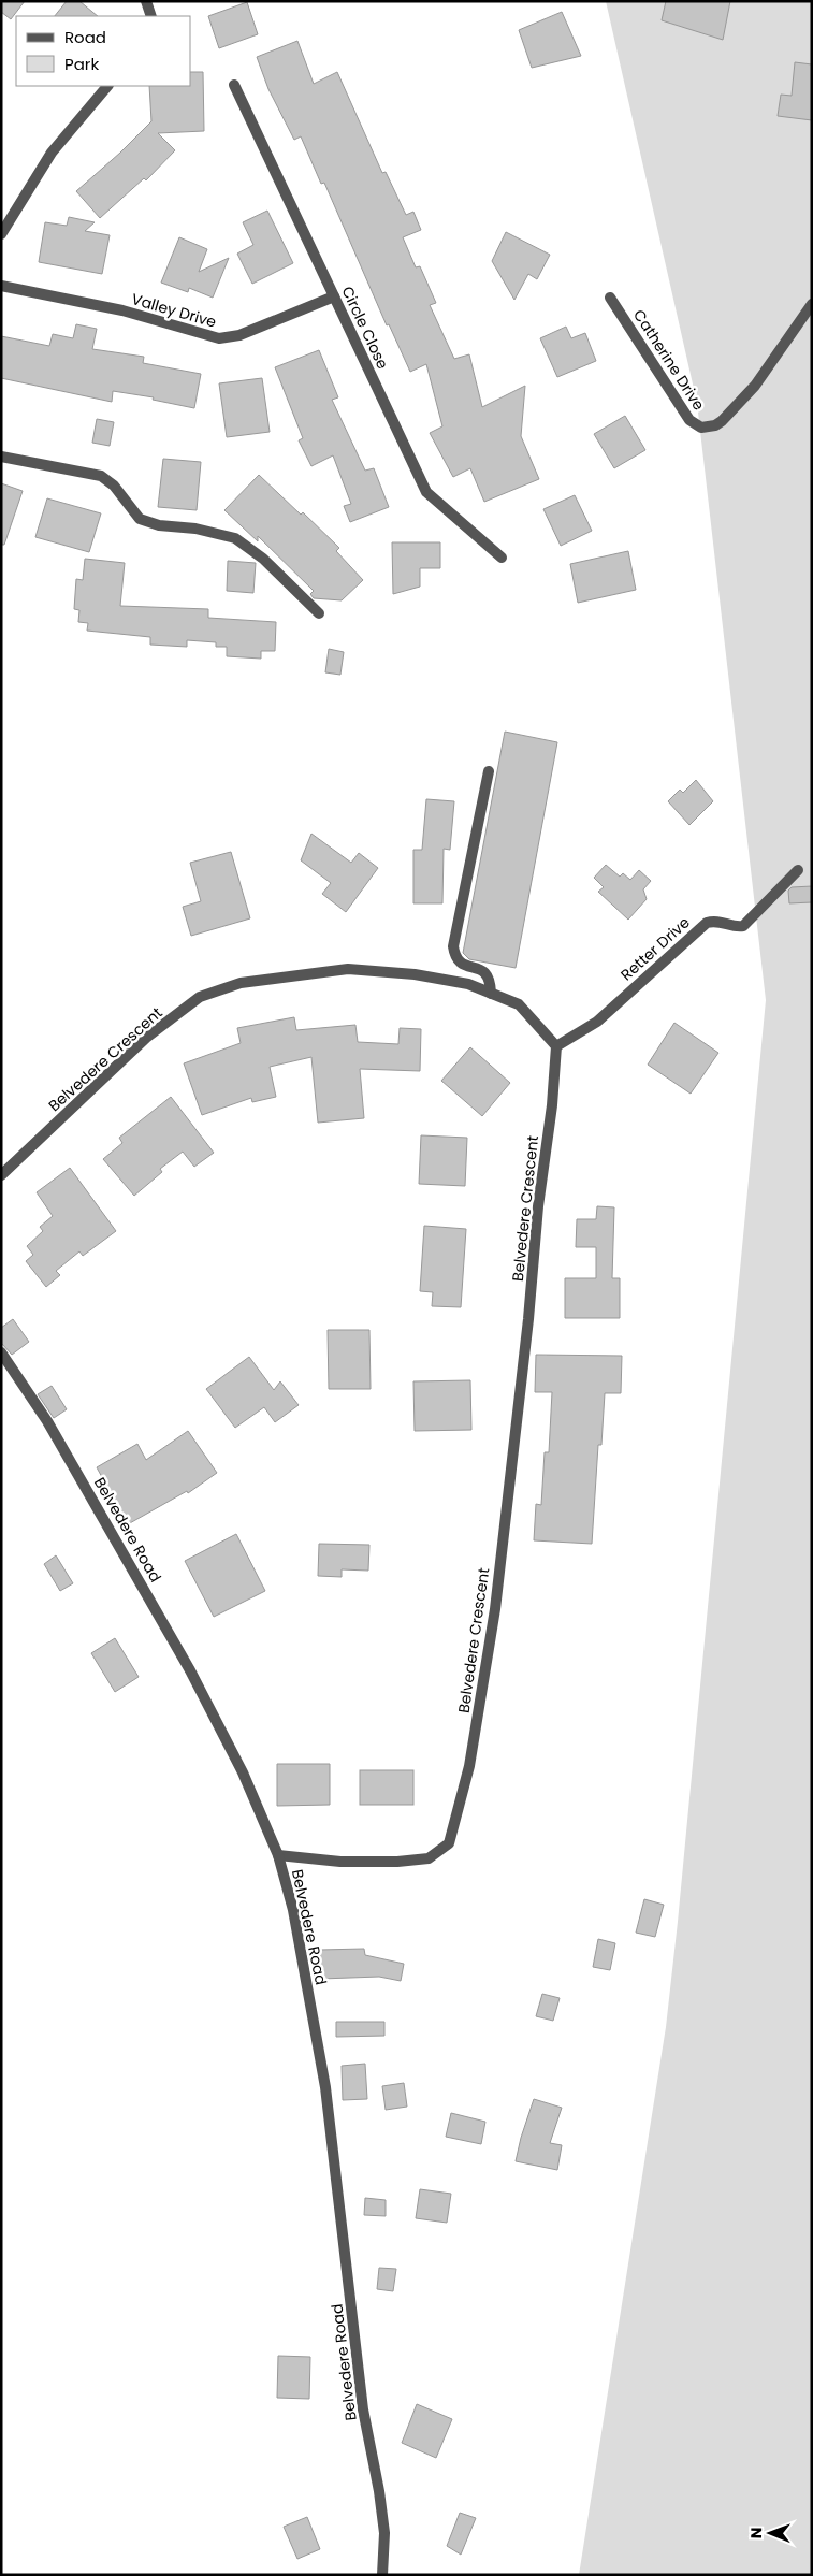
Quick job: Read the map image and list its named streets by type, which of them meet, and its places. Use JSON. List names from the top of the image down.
{
  "streets": {
    "street": [
      "Valley Drive",
      "Circle Close",
      "Catherine Drive",
      "Retter Drive",
      "Belvedere Crescent",
      "Belvedere Road"
    ]
  },
  "crossings": [
    ["Valley Drive", "Circle Close"],
    ["Retter Drive", "Belvedere Crescent"],
    ["Belvedere Crescent", "Belvedere Road"]
  ],
  "legend": ["Road", "Park"],
  "north": "left"
}
